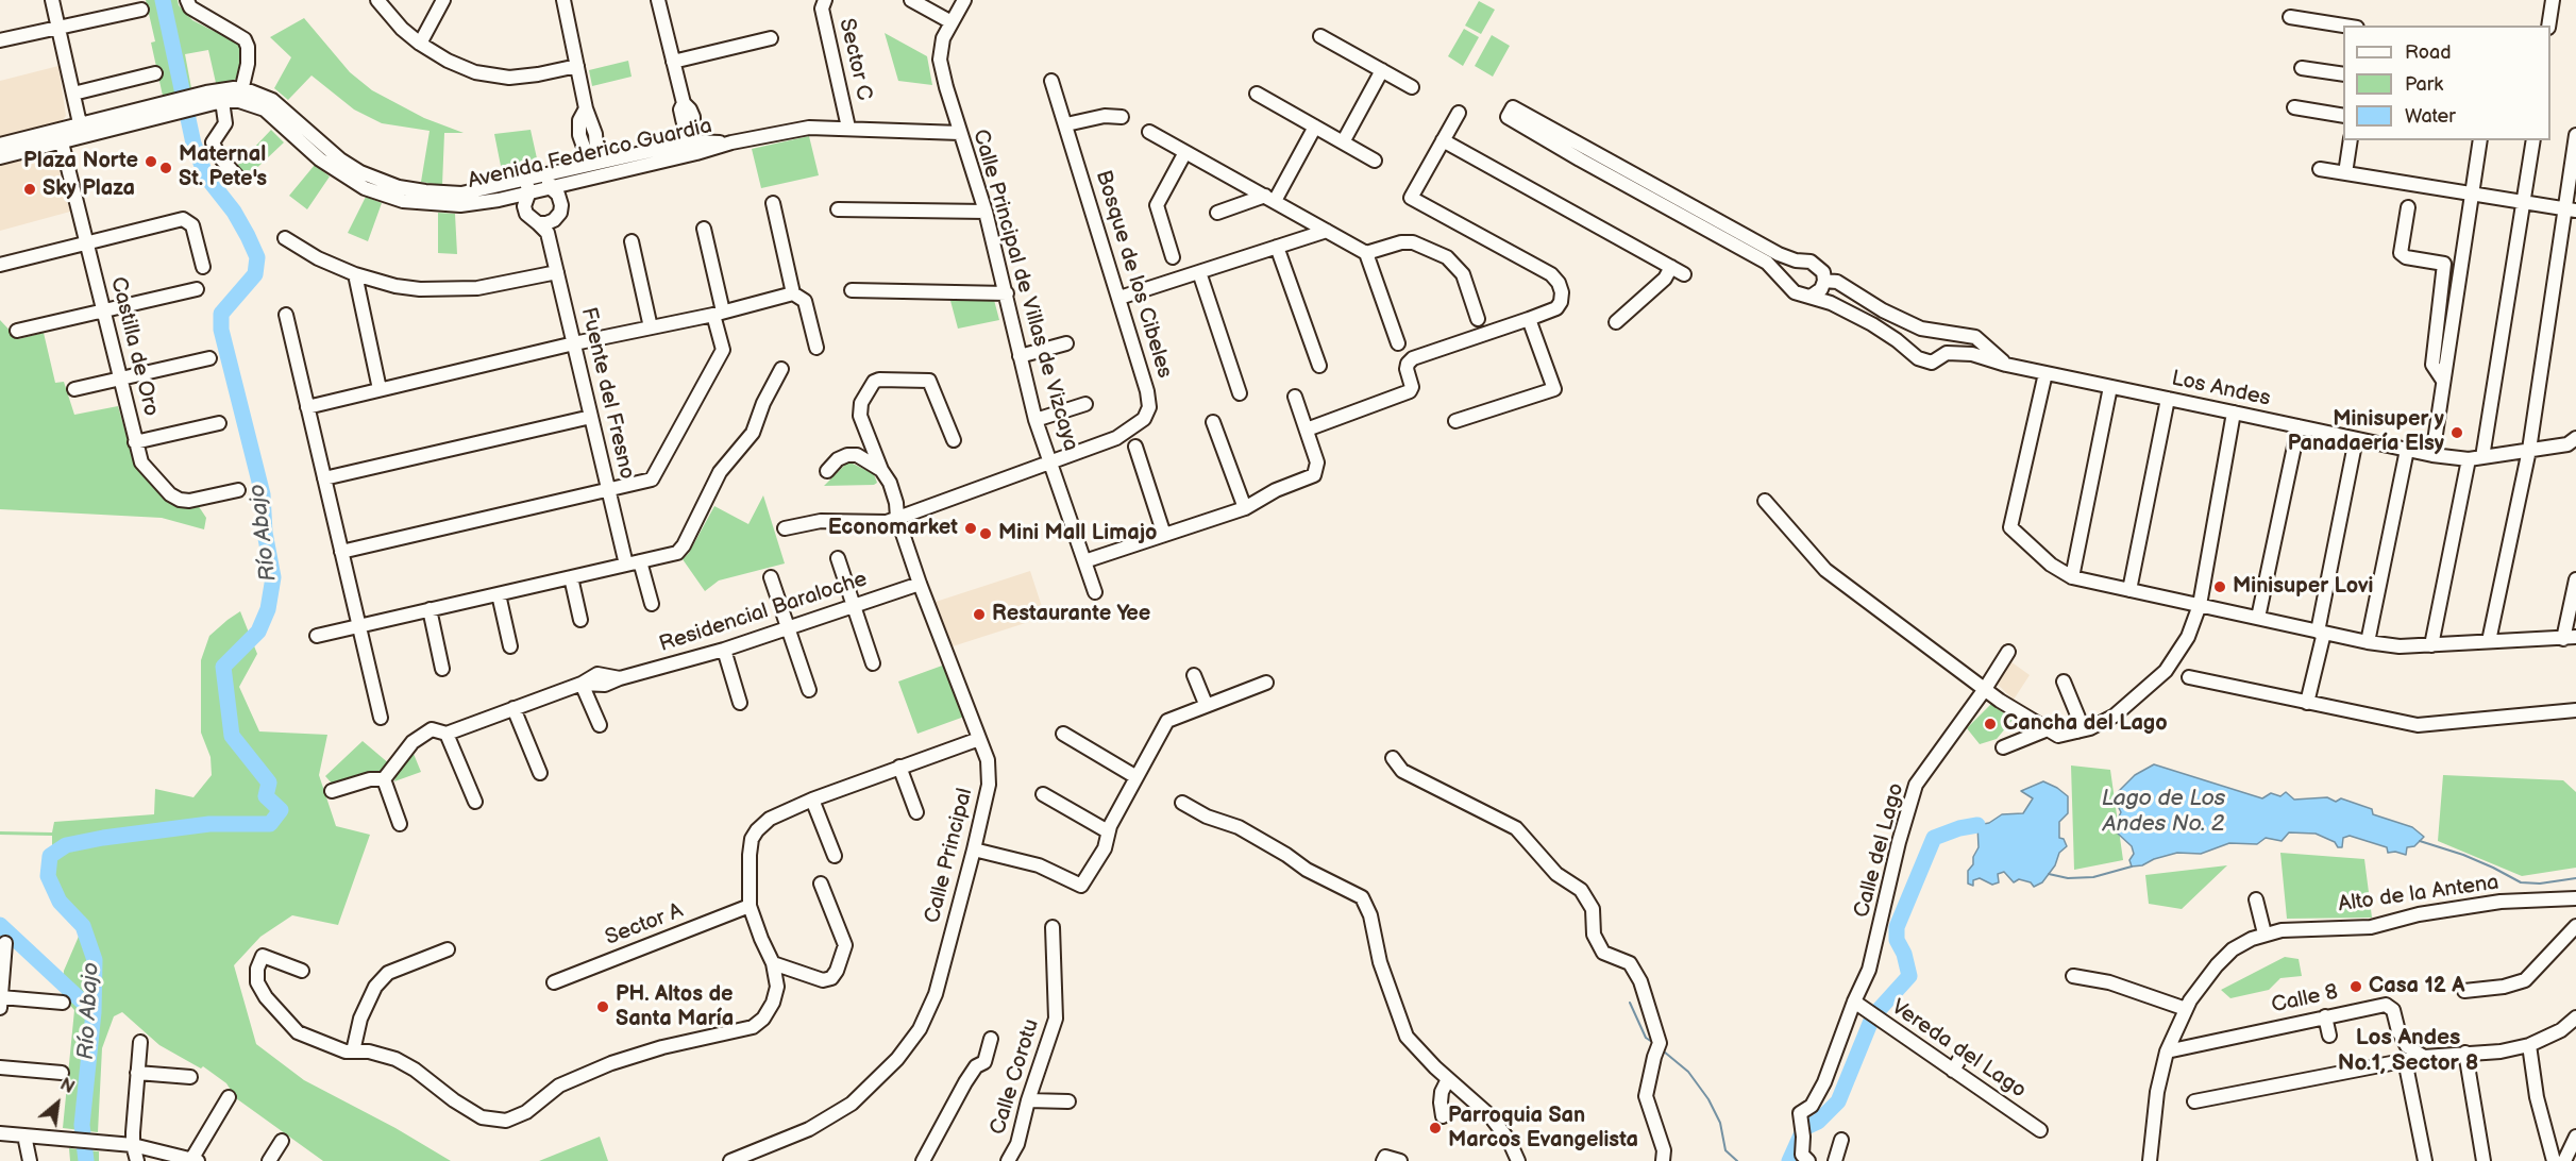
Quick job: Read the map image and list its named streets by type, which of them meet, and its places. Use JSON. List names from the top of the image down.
{
  "streets": {
    "street": [
      "Sector C",
      "Avenida Federico Guardia",
      "Bosque de los Cibeles",
      "Calle Principal de Villas de Vizcaya",
      "Castilla de Oro",
      "Los Andes",
      "Fuente del Fresno",
      "Residencial Baraloche",
      "Calle del Lago",
      "Calle Principal",
      "Alto de la Antena",
      "Sector A",
      "Calle 8",
      "Vereda del Lago",
      "Calle Corotu"
    ]
  },
  "crossings": [
    ["Sector C", "Avenida Federico Guardia"],
    ["Avenida Federico Guardia", "Calle Principal de Villas de Vizcaya"],
    ["Avenida Federico Guardia", "Castilla de Oro"],
    ["Avenida Federico Guardia", "Fuente del Fresno"],
    ["Bosque de los Cibeles", "Calle Principal de Villas de Vizcaya"],
    ["Residencial Baraloche", "Calle Principal"],
    ["Calle del Lago", "Vereda del Lago"],
    ["Alto de la Antena", "Calle 8"]
  ],
  "districts": ["Los Andes No.1, Sector 8"],
  "water": ["Río Abajo", "Lago de Los Andes No. 2"],
  "places": [
    "Plaza Norte",
    "Maternal St. Pete's",
    "Sky Plaza",
    "Minisuper y Panadaería Elsy",
    "Economarket",
    "Mini Mall Limajo",
    "Minisuper Lovi",
    "Restaurante Yee",
    "Cancha del Lago",
    "Casa 12 A",
    "PH. Altos de Santa María",
    "Parroquia San Marcos Evangelista"
  ],
  "legend": ["Road", "Park", "Water"],
  "north": "top right"
}
